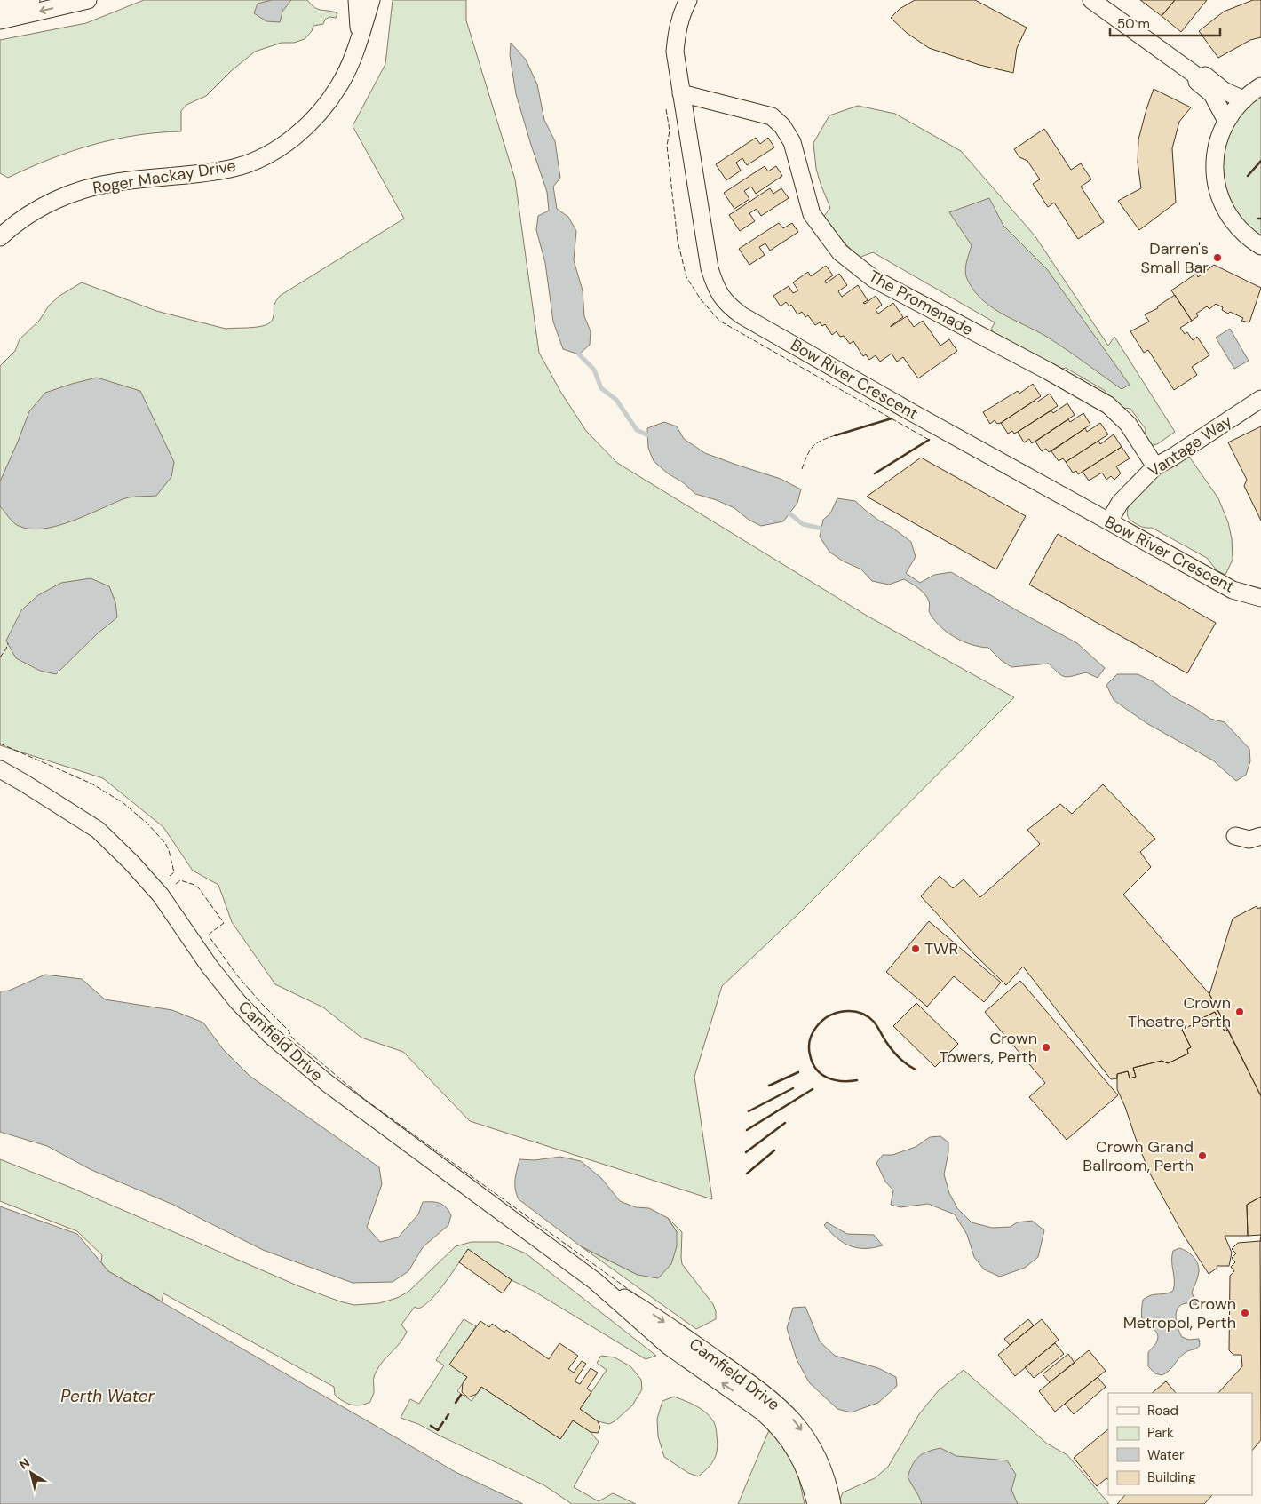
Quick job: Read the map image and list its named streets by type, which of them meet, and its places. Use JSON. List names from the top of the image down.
{
  "streets": {
    "street": [
      "Roger Mackay Drive",
      "The Promenade",
      "Bow River Crescent",
      "Vantage Way",
      "Camfield Drive"
    ]
  },
  "crossings": [
    ["The Promenade", "Bow River Crescent"],
    ["The Promenade", "Vantage Way"],
    ["Bow River Crescent", "Vantage Way"]
  ],
  "water": ["Perth Water"],
  "places": [
    "Darren's Small Bar",
    "TWR",
    "Crown Theatre, Perth",
    "Crown Towers, Perth",
    "Crown Grand Ballroom, Perth",
    "Crown Metropol, Perth"
  ],
  "legend": [
    "Road",
    "Park",
    "Water",
    "Building"
  ],
  "scale_bar": "50 m",
  "north": "top left"
}
